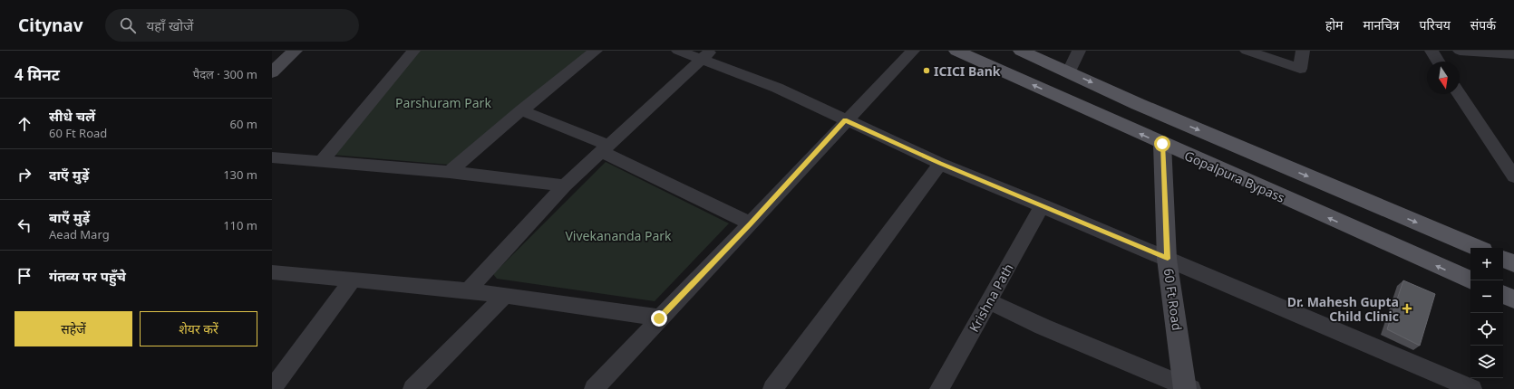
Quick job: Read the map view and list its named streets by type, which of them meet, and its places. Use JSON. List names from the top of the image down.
{
  "streets": {
    "main road": ["Gopalpura Bypass"],
    "street": ["Krishna Path", "60 Ft Road"]
  },
  "crossings": [
    ["Gopalpura Bypass", "60 Ft Road"]
  ],
  "parks": ["Parshuram Park", "Vivekananda Park"],
  "places": {
    "other": ["ICICI Bank"],
    "health": ["Dr. Mahesh Gupta Child Clinic"]
  },
  "north": "bottom",
  "page": {
    "header": "Citynav",
    "search": "यहाँ खोजें",
    "nav": [
      "होम",
      "मानचित्र",
      "परिचय",
      "संपर्क"
    ],
    "heading": ["4 मिनट", "पैदल · 300 m"],
    "list": [
      ["सीधे चलें", "60 Ft Road", "60 m"],
      ["दाएँ मुड़ें", "130 m"],
      ["बाएँ मुड़ें", "Aead Marg", "110 m"],
      "गंतव्य पर पहुँचे"
    ],
    "map_buttons": ["+", "−"],
    "buttons": ["सहेजें", "शेयर करें"]
  }
}
